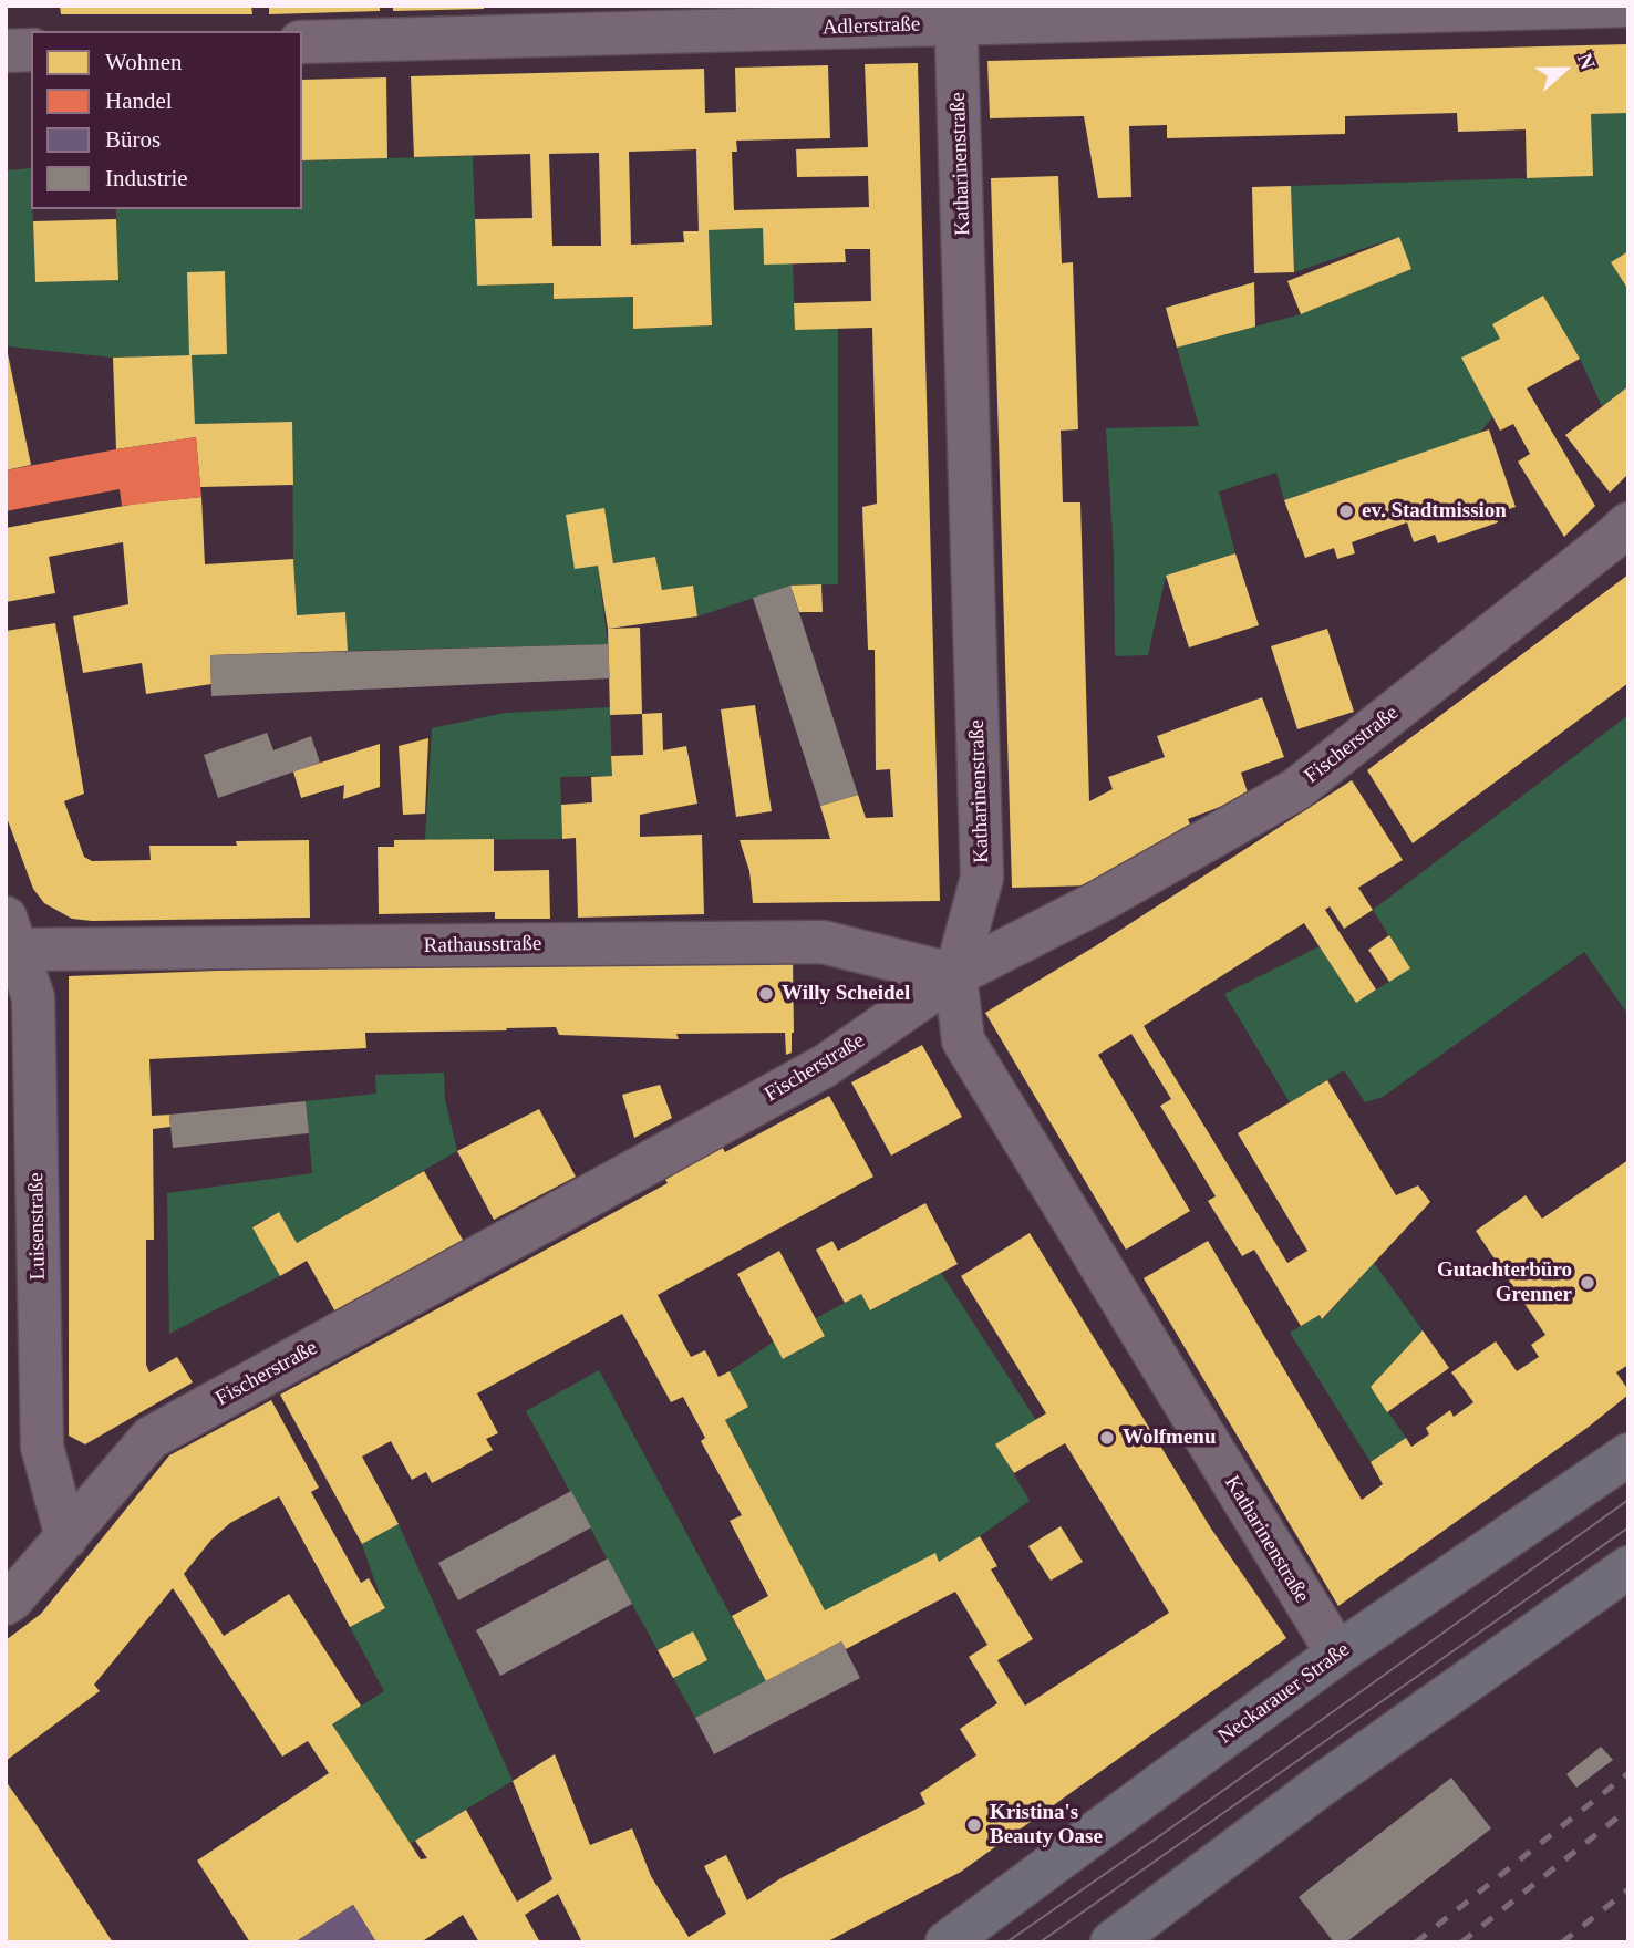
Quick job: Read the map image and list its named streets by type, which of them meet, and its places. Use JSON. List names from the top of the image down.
{
  "streets": {
    "main road": ["Neckarauer Straße"],
    "street": [
      "Adlerstraße",
      "Katharinenstraße",
      "Fischerstraße",
      "Rathausstraße",
      "Luisenstraße"
    ]
  },
  "crossings": [
    ["Adlerstraße", "Katharinenstraße"],
    ["Katharinenstraße", "Fischerstraße"],
    ["Katharinenstraße", "Rathausstraße"],
    ["Katharinenstraße", "Neckarauer Straße"],
    ["Fischerstraße", "Rathausstraße"],
    ["Fischerstraße", "Luisenstraße"],
    ["Rathausstraße", "Luisenstraße"]
  ],
  "places": [
    "ev. Stadtmission",
    "Willy Scheidel",
    "Gutachterbüro Grenner",
    "Wolfmenu",
    "Kristina's Beauty Oase"
  ],
  "legend": [
    "Wohnen",
    "Handel",
    "Büros",
    "Industrie"
  ],
  "north": "right"
}
